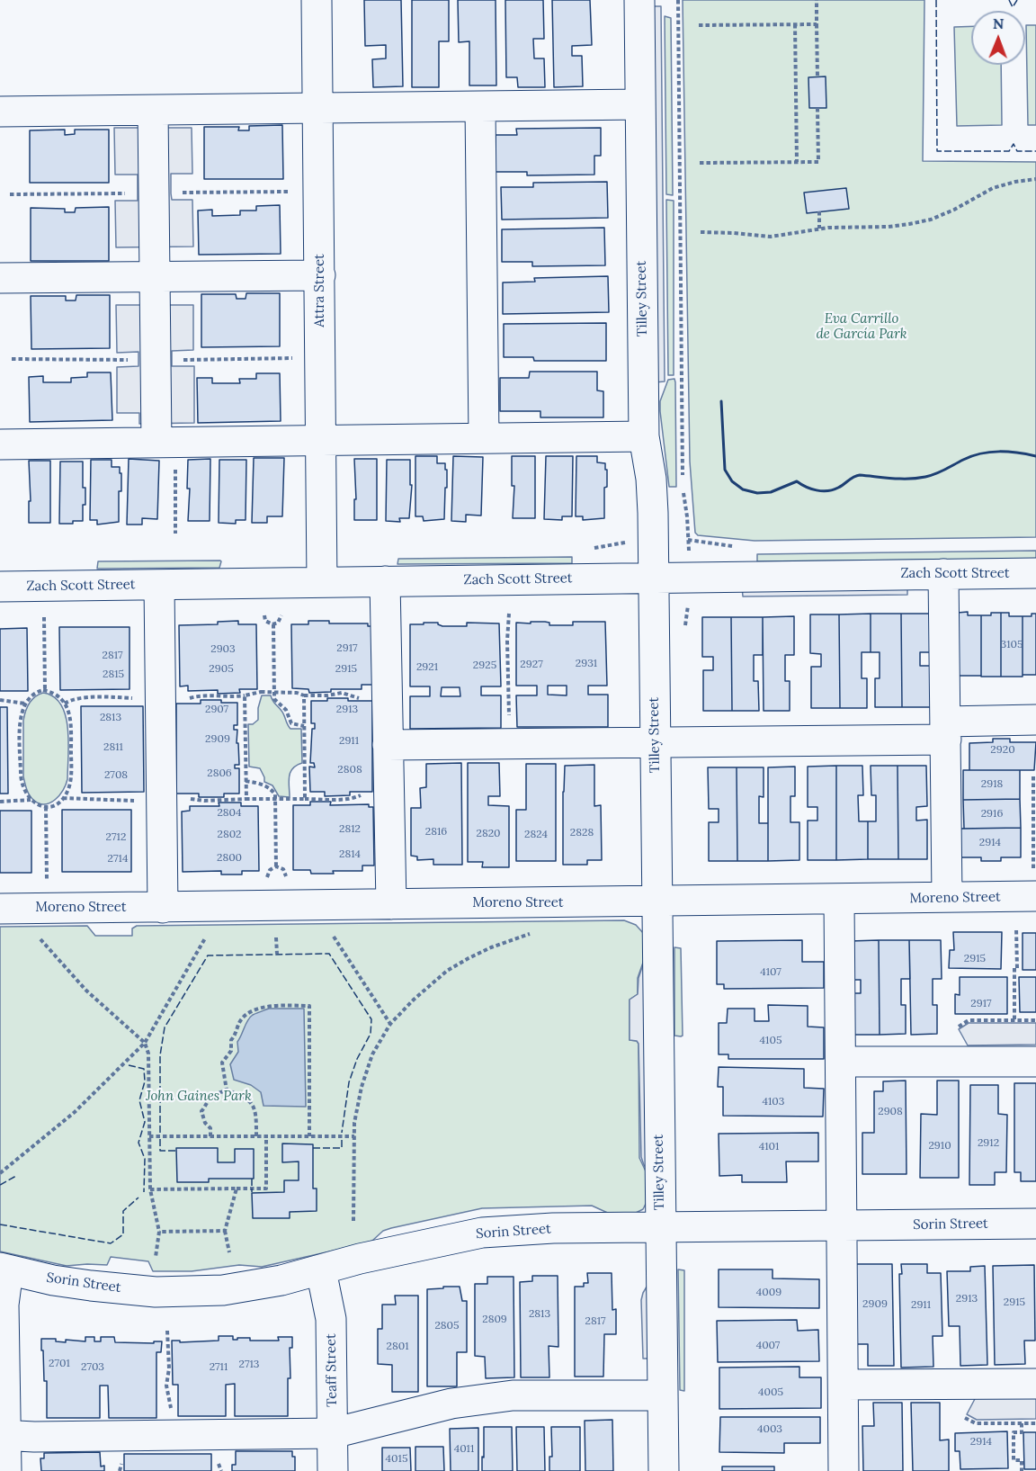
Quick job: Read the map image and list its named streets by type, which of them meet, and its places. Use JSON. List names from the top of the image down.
{
  "streets": {
    "street": [
      "Attra Street",
      "Tilley Street",
      "Zach Scott Street",
      "Moreno Street",
      "Sorin Street",
      "Teaff Street"
    ]
  },
  "crossings": [
    ["Attra Street", "Zach Scott Street"],
    ["Tilley Street", "Zach Scott Street"],
    ["Tilley Street", "Moreno Street"],
    ["Tilley Street", "Sorin Street"],
    ["Sorin Street", "Teaff Street"]
  ],
  "parks": ["Eva Carrillo de García Park", "John Gaines Park"],
  "house_numbers": [
    "3105",
    "2917",
    "2903",
    "2817",
    "2931",
    "2927",
    "2925",
    "2921",
    "2905",
    "2915",
    "2815",
    "2907",
    "2913",
    "2813",
    "2909",
    "2911",
    "2811",
    "2920",
    "2808",
    "2806",
    "2708",
    "2918",
    "2804",
    "2916",
    "2812",
    "2816",
    "2828",
    "2820",
    "2802",
    "2824",
    "2712",
    "2914",
    "2814",
    "2800",
    "2714",
    "2915",
    "4107",
    "2917",
    "4105",
    "4103",
    "2908",
    "2912",
    "2910",
    "4101",
    "4009",
    "2913",
    "2915",
    "2909",
    "2911",
    "2813",
    "2809",
    "2817",
    "2805",
    "4007",
    "2801",
    "2701",
    "2713",
    "2703",
    "2711",
    "4005",
    "4003",
    "2914",
    "4011",
    "4015"
  ],
  "north": "top"
}
